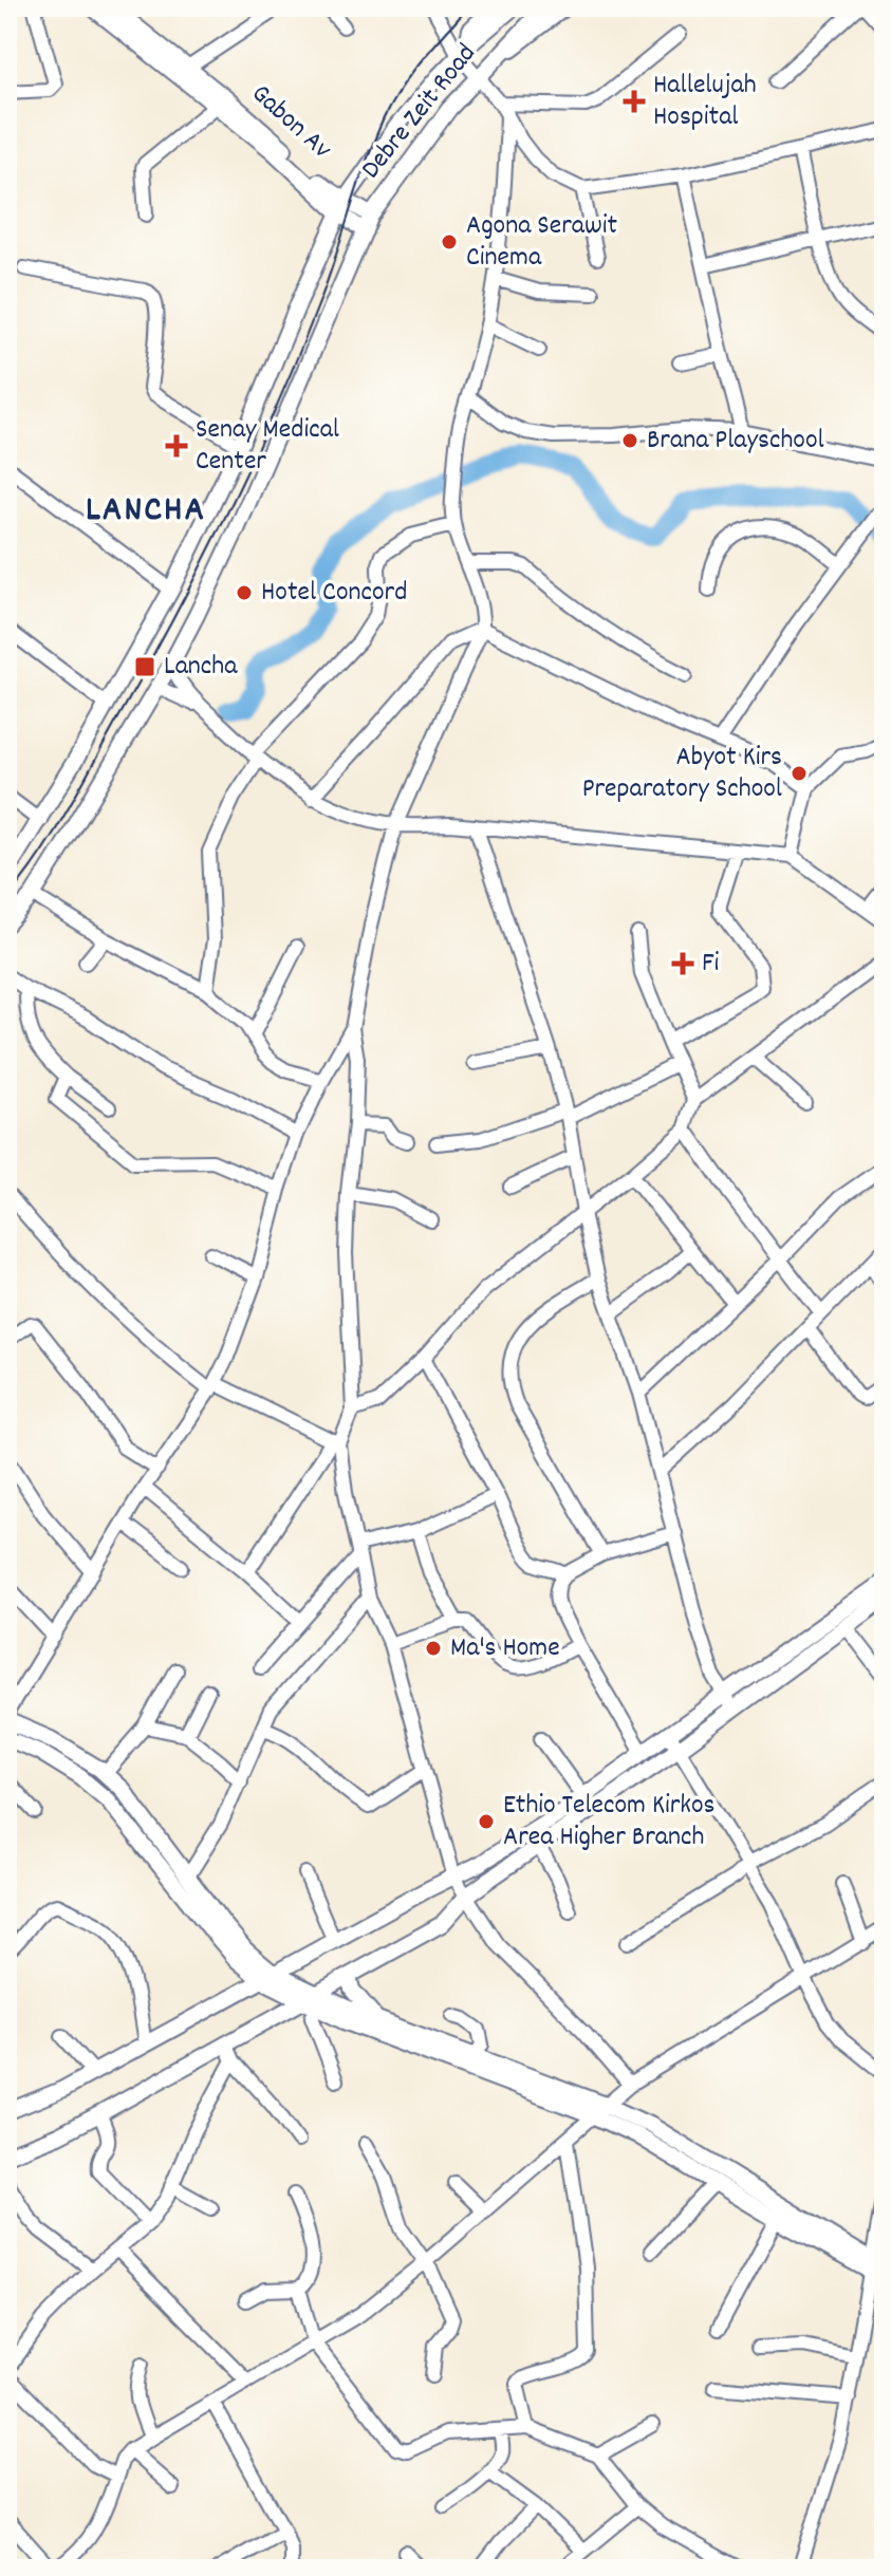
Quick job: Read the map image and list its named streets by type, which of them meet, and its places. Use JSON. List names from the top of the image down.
{
  "streets": {
    "main road": ["Debre Zeit Road", "Gabon Av"]
  },
  "crossings": [
    ["Debre Zeit Road", "Gabon Av"]
  ],
  "districts": ["LANCHA"],
  "places": {
    "health": ["Hallelujah Hospital", "Senay Medical Center", "Fi"],
    "other": [
      "Agona Serawit Cinema",
      "Brana Playschool",
      "Hotel Concord",
      "Abyot Kirs Preparatory School",
      "Ma's Home",
      "Ethio Telecom Kirkos Area Higher Branch"
    ],
    "transit": ["Lancha"]
  }
}
